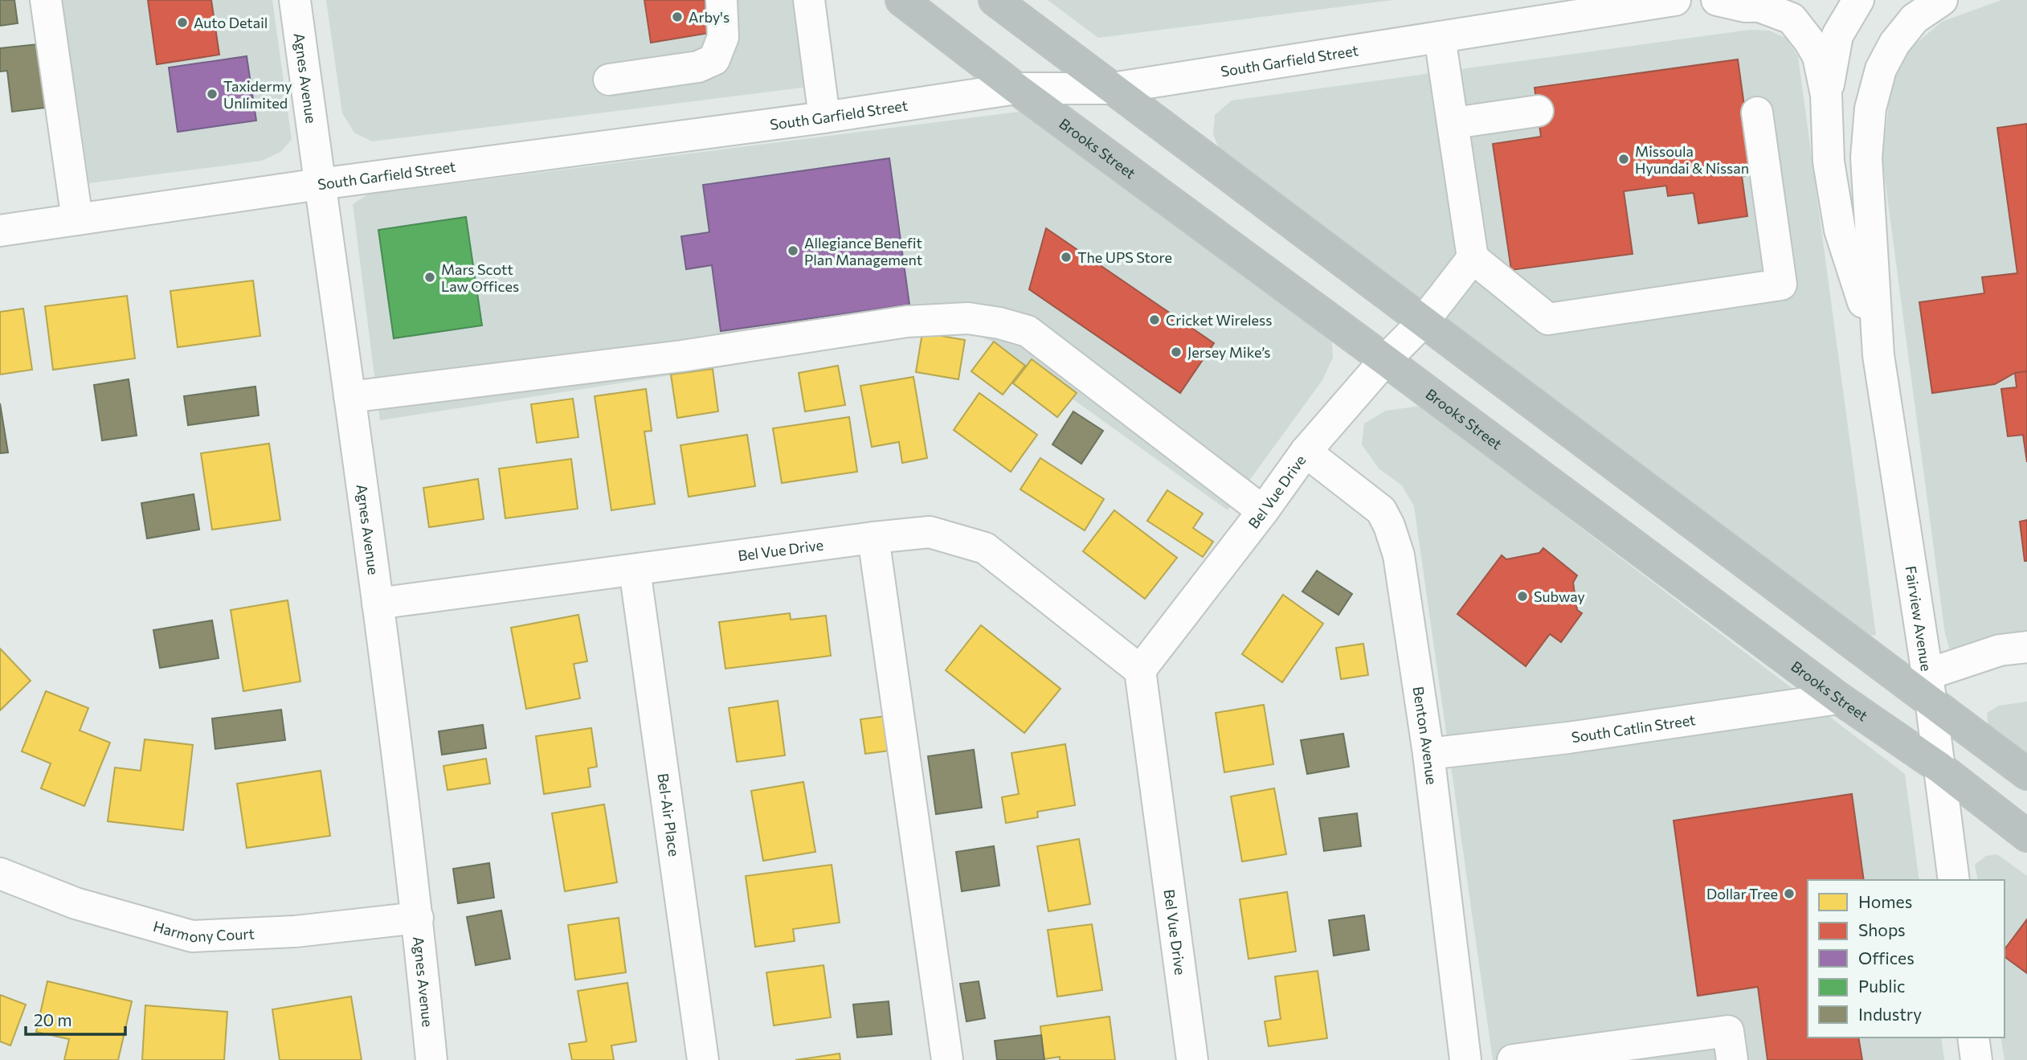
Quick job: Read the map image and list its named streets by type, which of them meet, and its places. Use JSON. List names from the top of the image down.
{
  "streets": {
    "highway": ["Brooks Street"],
    "street": [
      "South Garfield Street",
      "Agnes Avenue",
      "Bel Vue Drive",
      "Fairview Avenue",
      "South Catlin Street",
      "Benton Avenue",
      "Bel-Air Place",
      "Harmony Court"
    ]
  },
  "crossings": [
    ["South Garfield Street", "Agnes Avenue"],
    ["South Garfield Street", "Brooks Street"],
    ["Agnes Avenue", "Bel Vue Drive"],
    ["Agnes Avenue", "Harmony Court"],
    ["Brooks Street", "Bel Vue Drive"],
    ["Brooks Street", "Fairview Avenue"],
    ["Brooks Street", "South Catlin Street"],
    ["Bel Vue Drive", "Benton Avenue"],
    ["Bel Vue Drive", "Bel-Air Place"],
    ["South Catlin Street", "Benton Avenue"]
  ],
  "places": [
    "Arby's",
    "Auto Detail",
    "Taxidermy Unlimited",
    "Missoula Hyundai & Nissan",
    "Allegiance Benefit Plan Management",
    "The UPS Store",
    "Mars Scott Law Offices",
    "Cricket Wireless",
    "Jersey Mike’s",
    "Subway",
    "Dollar Tree"
  ],
  "legend": [
    "Homes",
    "Shops",
    "Offices",
    "Public",
    "Industry"
  ],
  "scale_bar": "20 m"
}
